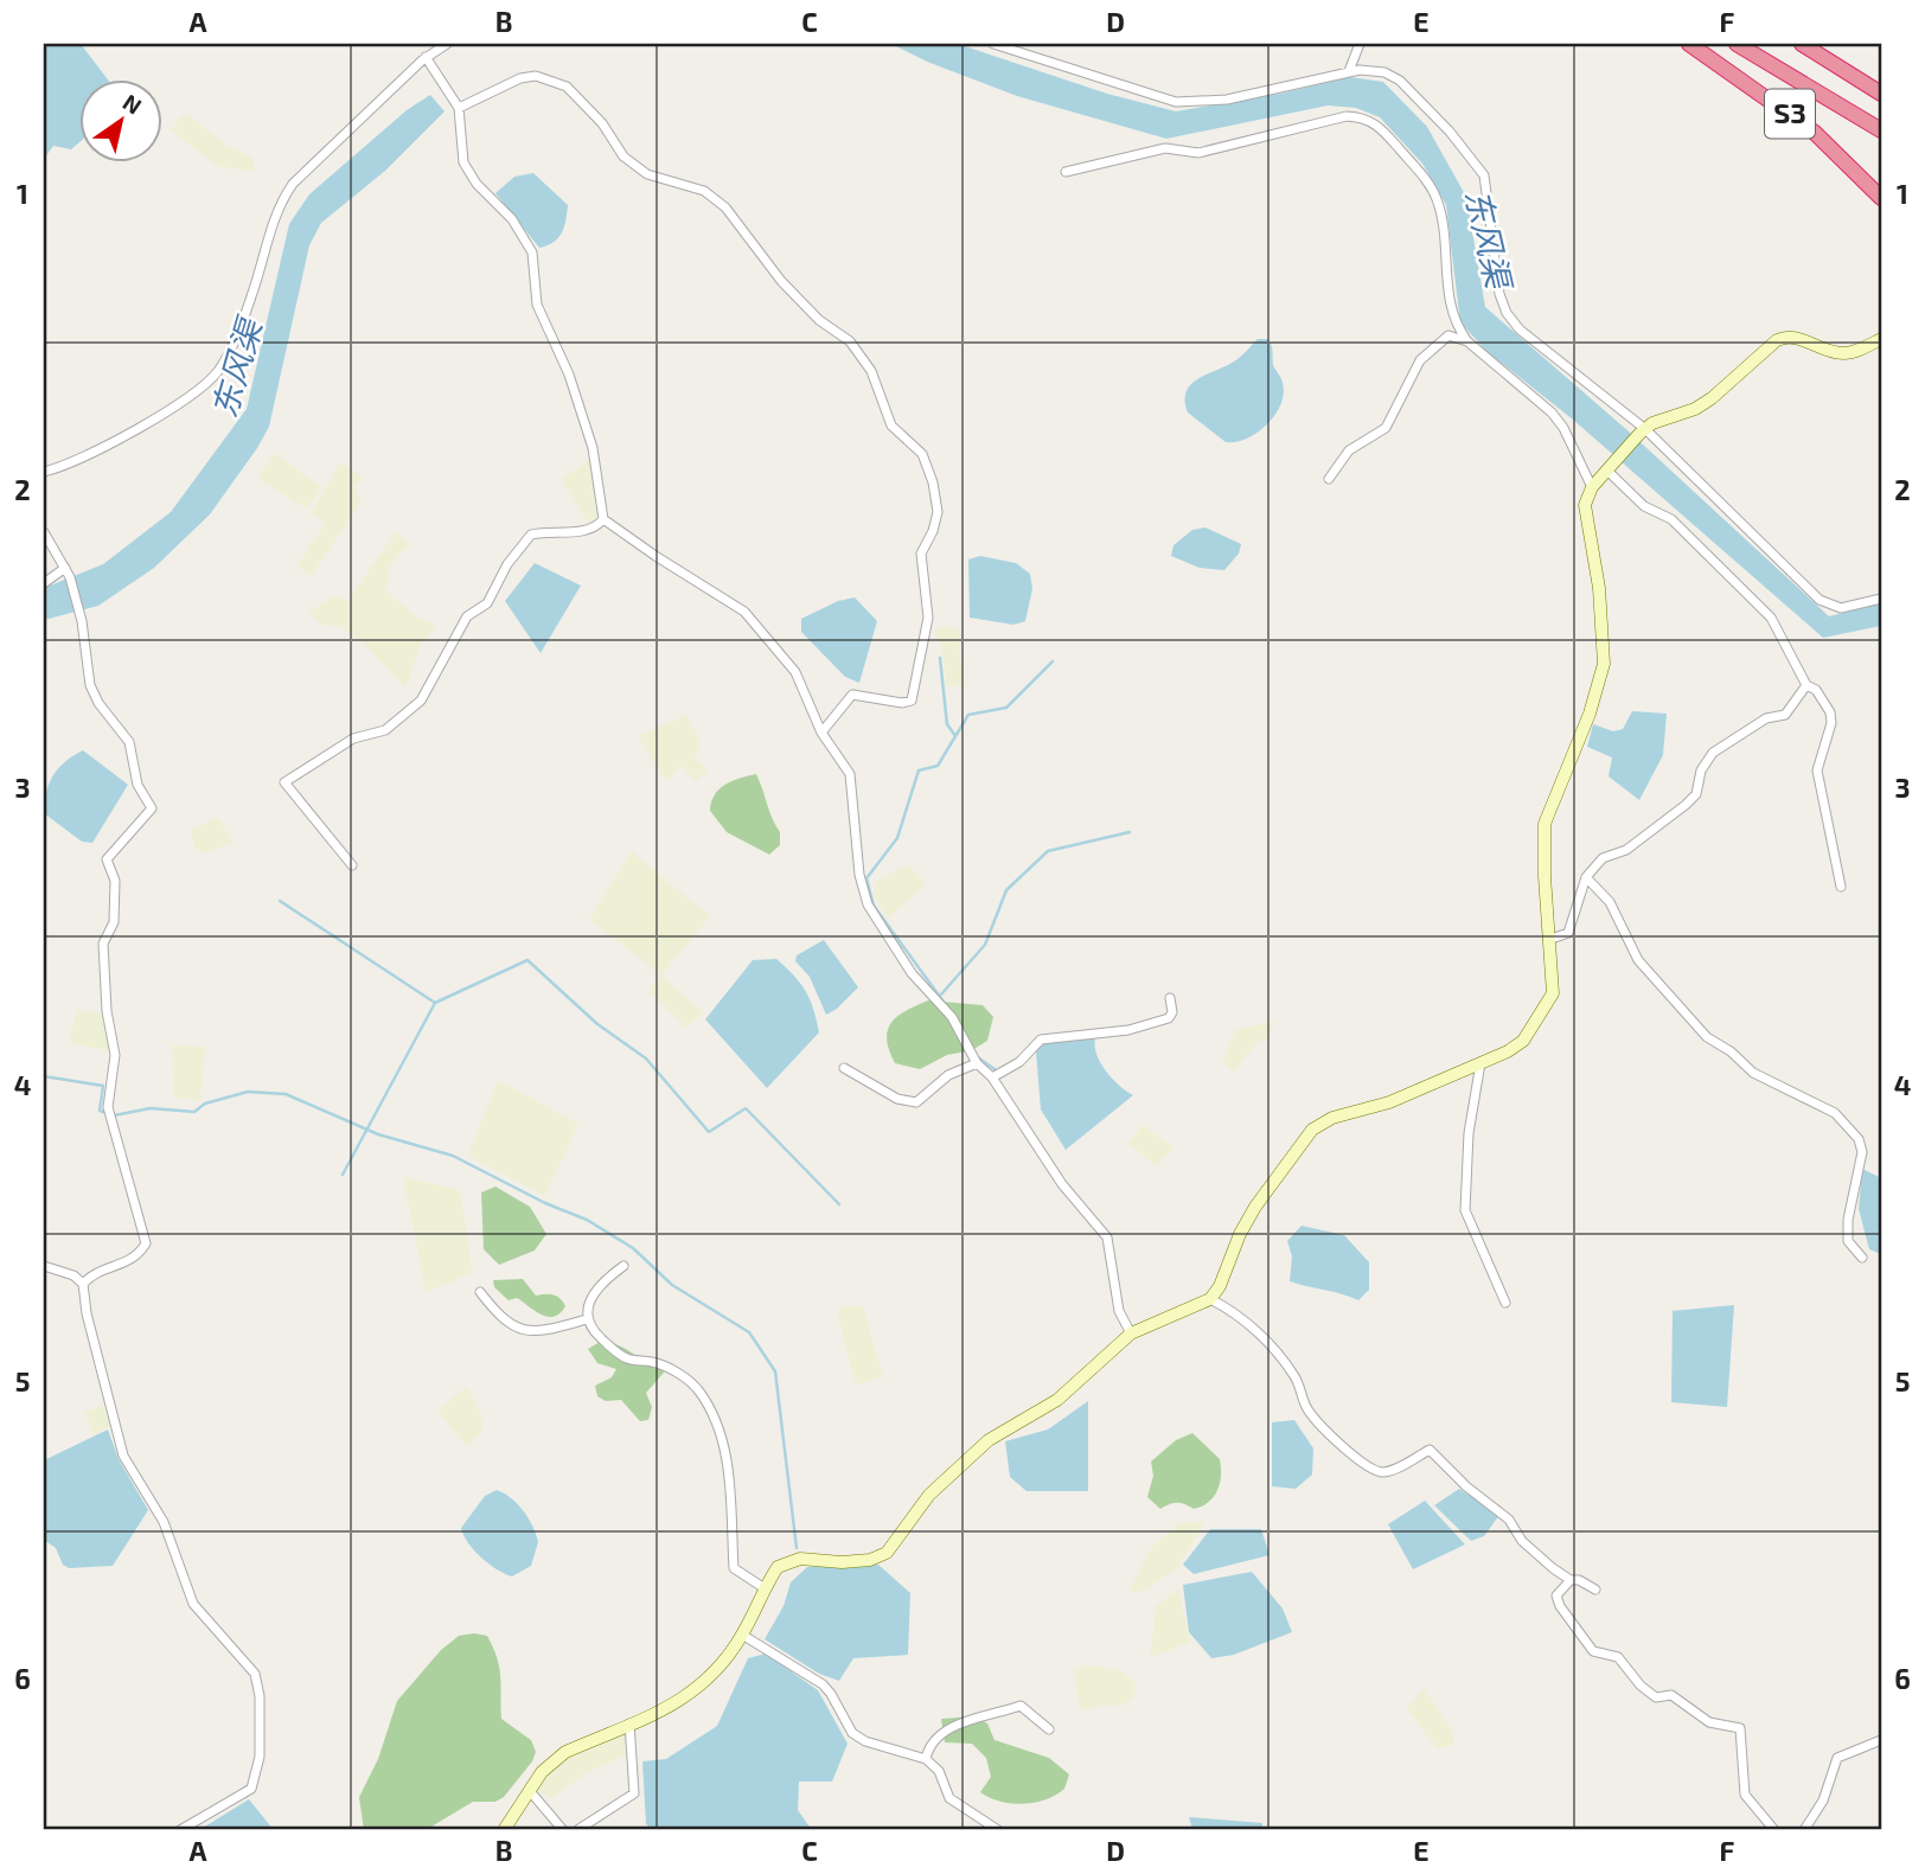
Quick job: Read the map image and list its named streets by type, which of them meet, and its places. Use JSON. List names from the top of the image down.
{
  "streets": {
    "highway": ["S3"]
  },
  "water": ["东风渠"],
  "north": "top right",
  "grid": {
    "columns": [
      "A",
      "B",
      "C",
      "D",
      "E",
      "F"
    ],
    "rows": [
      "1",
      "2",
      "3",
      "4",
      "5",
      "6"
    ]
  }
}
